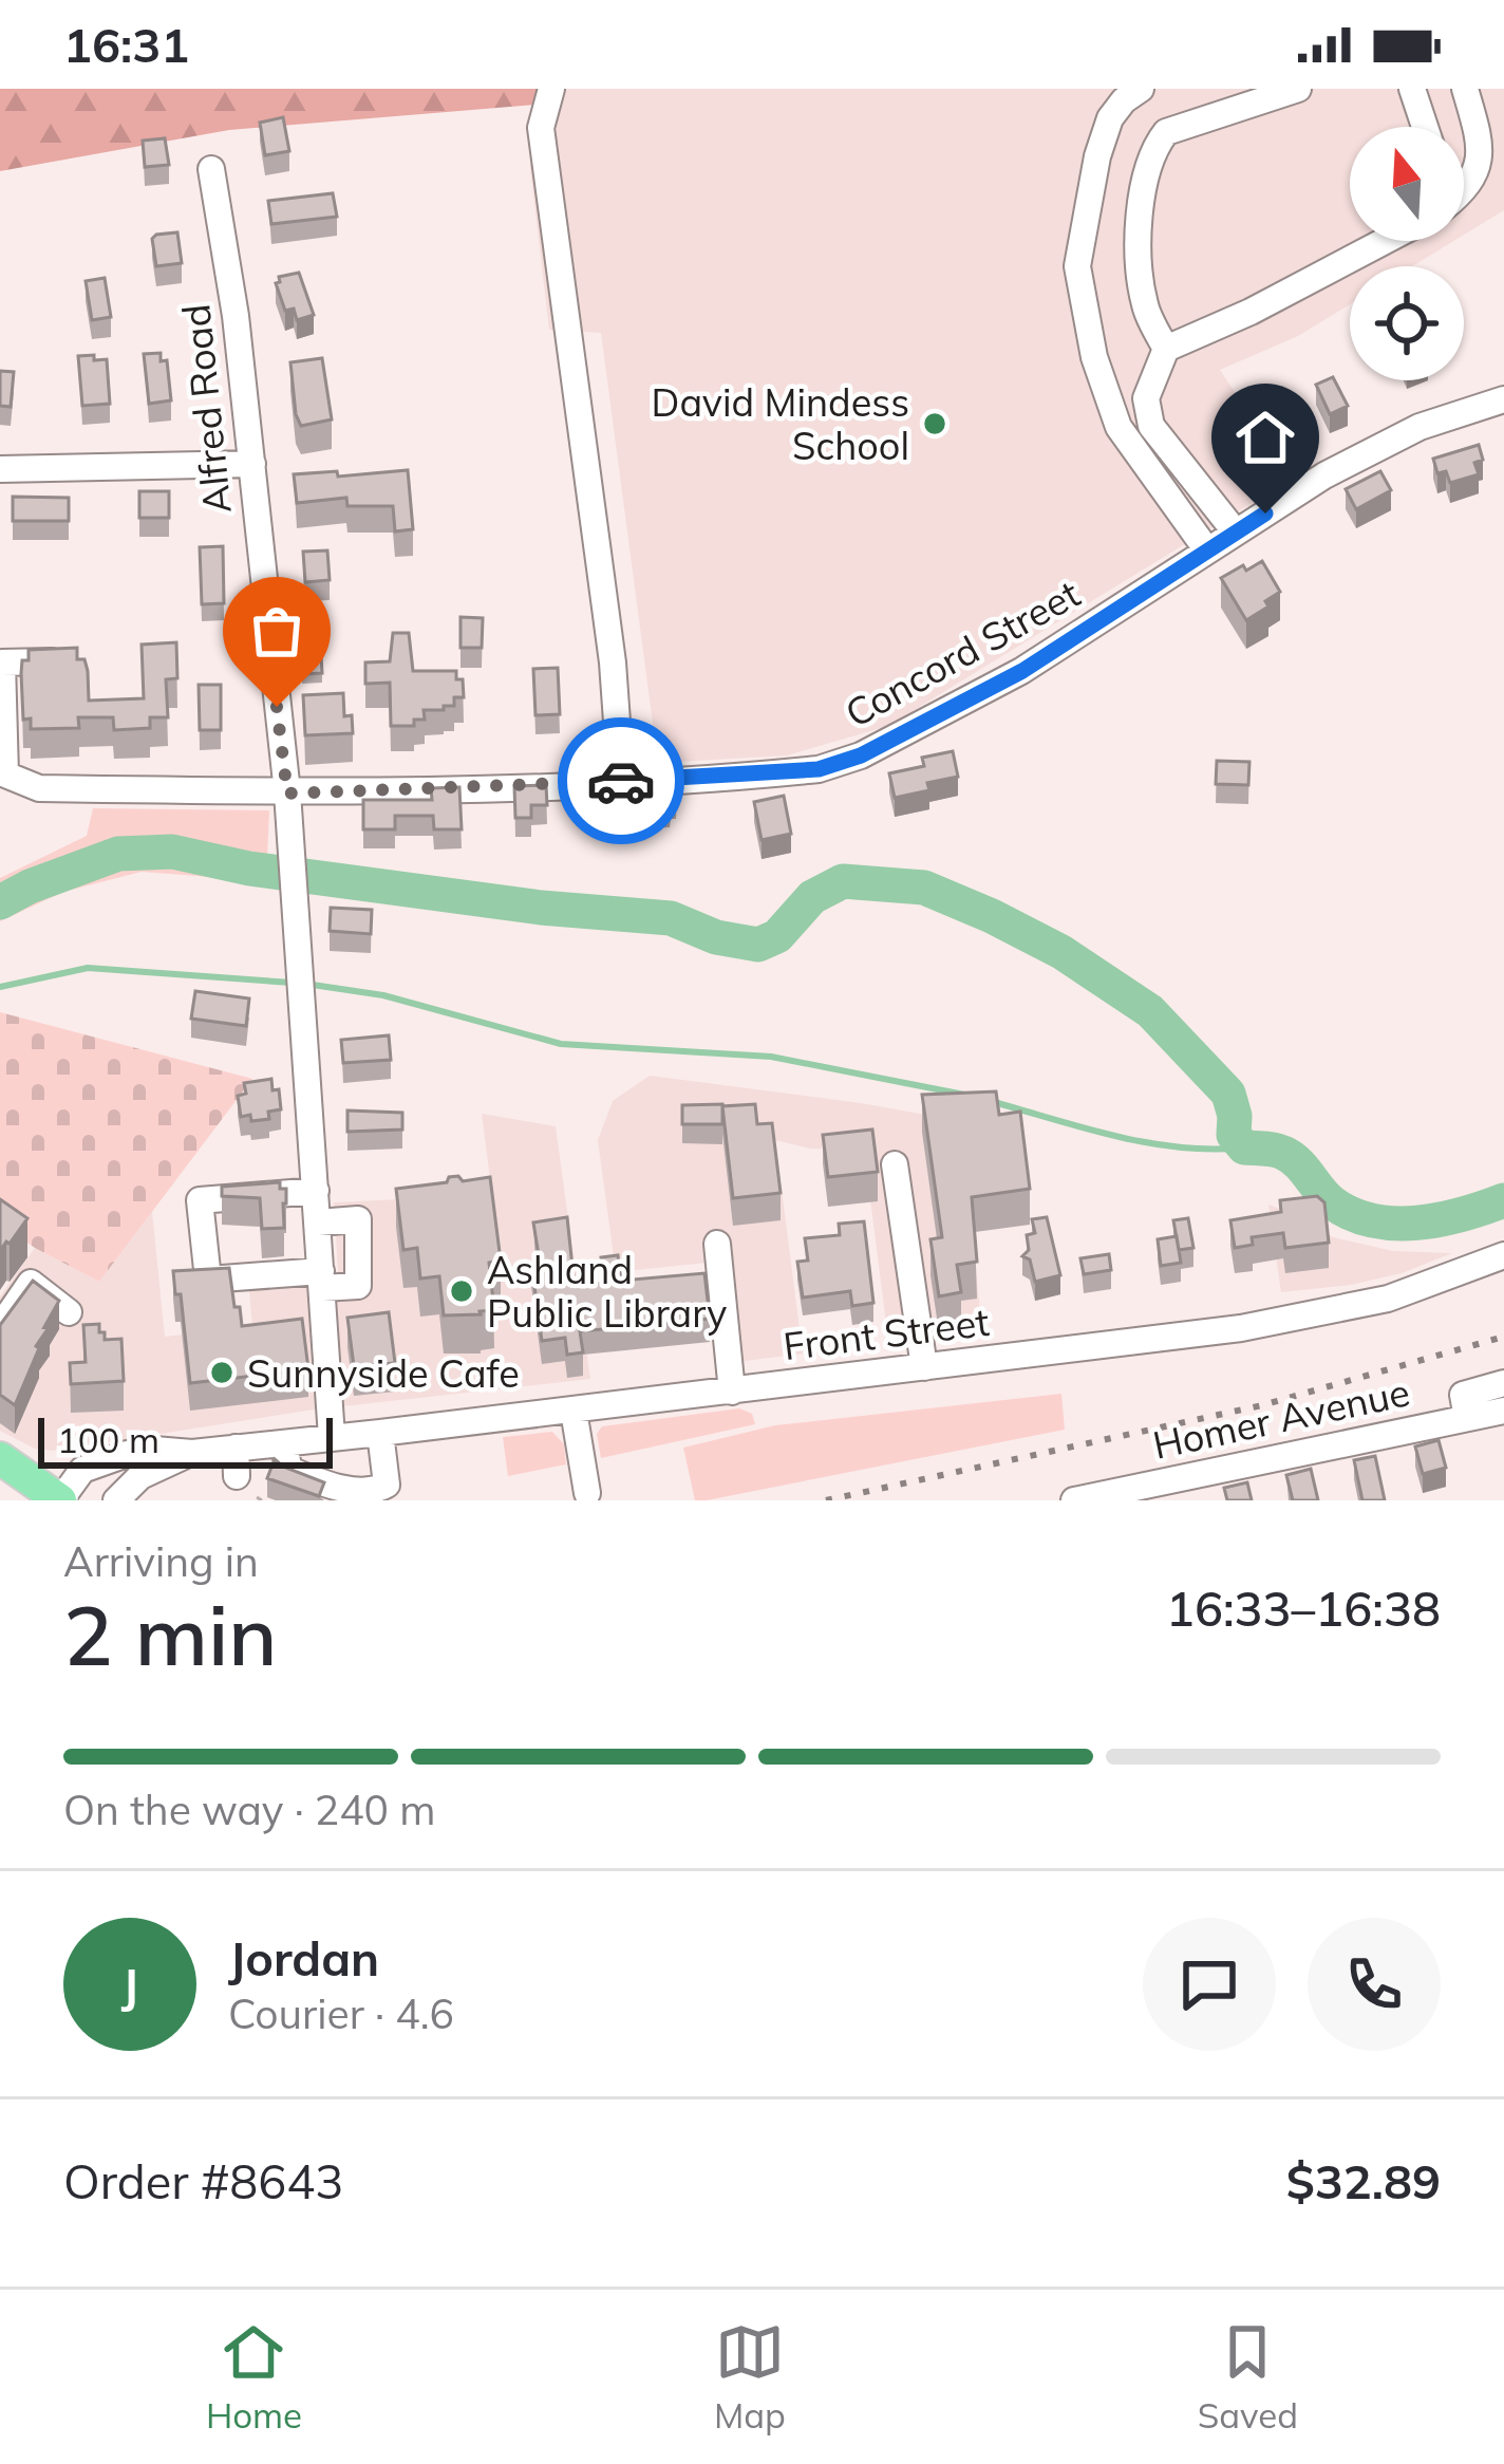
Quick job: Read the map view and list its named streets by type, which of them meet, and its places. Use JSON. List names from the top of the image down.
{
  "streets": {
    "street": [
      "Alfred Road",
      "Concord Street",
      "Front Street",
      "Homer Avenue"
    ]
  },
  "crossings": [
    ["Alfred Road", "Concord Street"]
  ],
  "places": ["David Mindess School", "Ashland Public Library", "Sunnyside Cafe"],
  "scale_bar": "100 m",
  "north": "top",
  "page": {
    "status": "16:31",
    "scale": "100 m",
    "heading": ["2 min", "Arriving in", "16:33–16:38"],
    "panel": [
      "Jordan",
      "Courier · 4.6",
      "Order #8643",
      "$32.89"
    ],
    "bar": "On the way · 240 m",
    "round": "J",
    "tabs": ["Home", "Map", "Saved"]
  }
}
